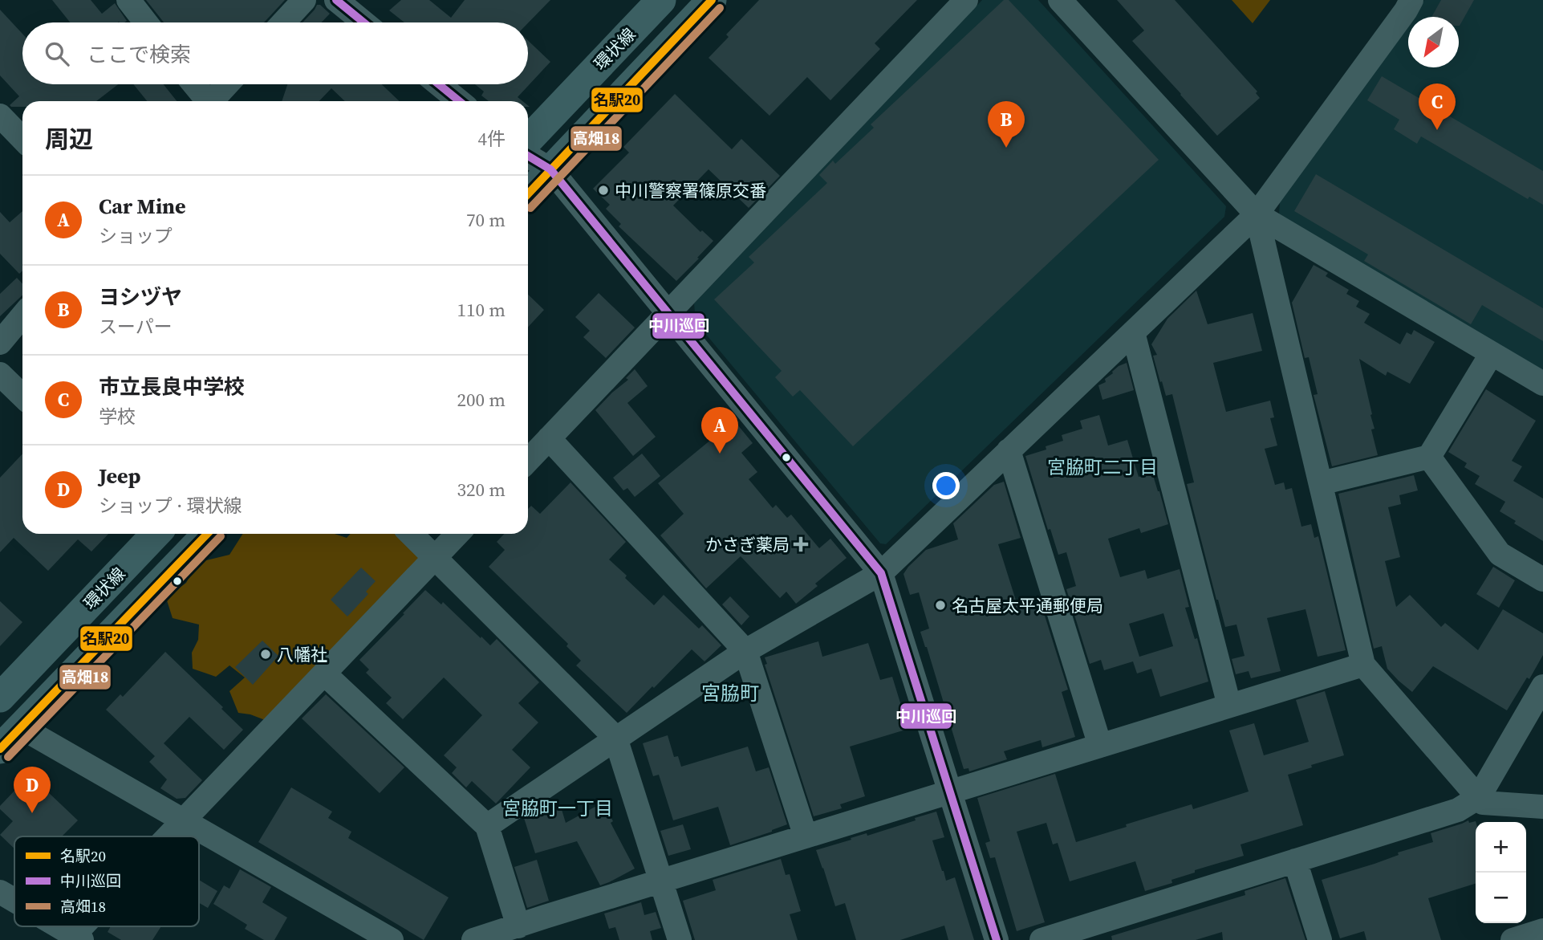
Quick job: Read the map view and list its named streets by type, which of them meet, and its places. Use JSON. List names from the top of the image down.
{
  "streets": {
    "main road": ["環状線"]
  },
  "districts": ["宮脇町二丁目", "宮脇町", "宮脇町一丁目"],
  "places": {
    "other": ["中川警察署篠原交番", "名古屋太平通郵便局", "八幡社"],
    "health": ["かさぎ薬局"]
  },
  "lines": ["transit line 名駅20", "transit line 中川巡回", "transit line 高畑18"],
  "legend": ["名駅20", "中川巡回", "高畑18"],
  "north": "bottom left",
  "page": {
    "search": "ここで検索",
    "pins": [
      "C",
      "B",
      "A",
      "D"
    ],
    "heading": ["周辺", "4件"],
    "list": [
      {
        "mark": "A",
        "name": "Car Mine",
        "note": "ショップ",
        "value": "70 m"
      },
      {
        "mark": "B",
        "name": "ヨシヅヤ",
        "note": "スーパー",
        "value": "110 m"
      },
      {
        "mark": "C",
        "name": "市立長良中学校",
        "note": "学校",
        "value": "200 m"
      },
      {
        "mark": "D",
        "name": "Jeep",
        "note": "ショップ · 環状線",
        "value": "320 m"
      }
    ],
    "map_buttons": ["+", "−"]
  }
}
